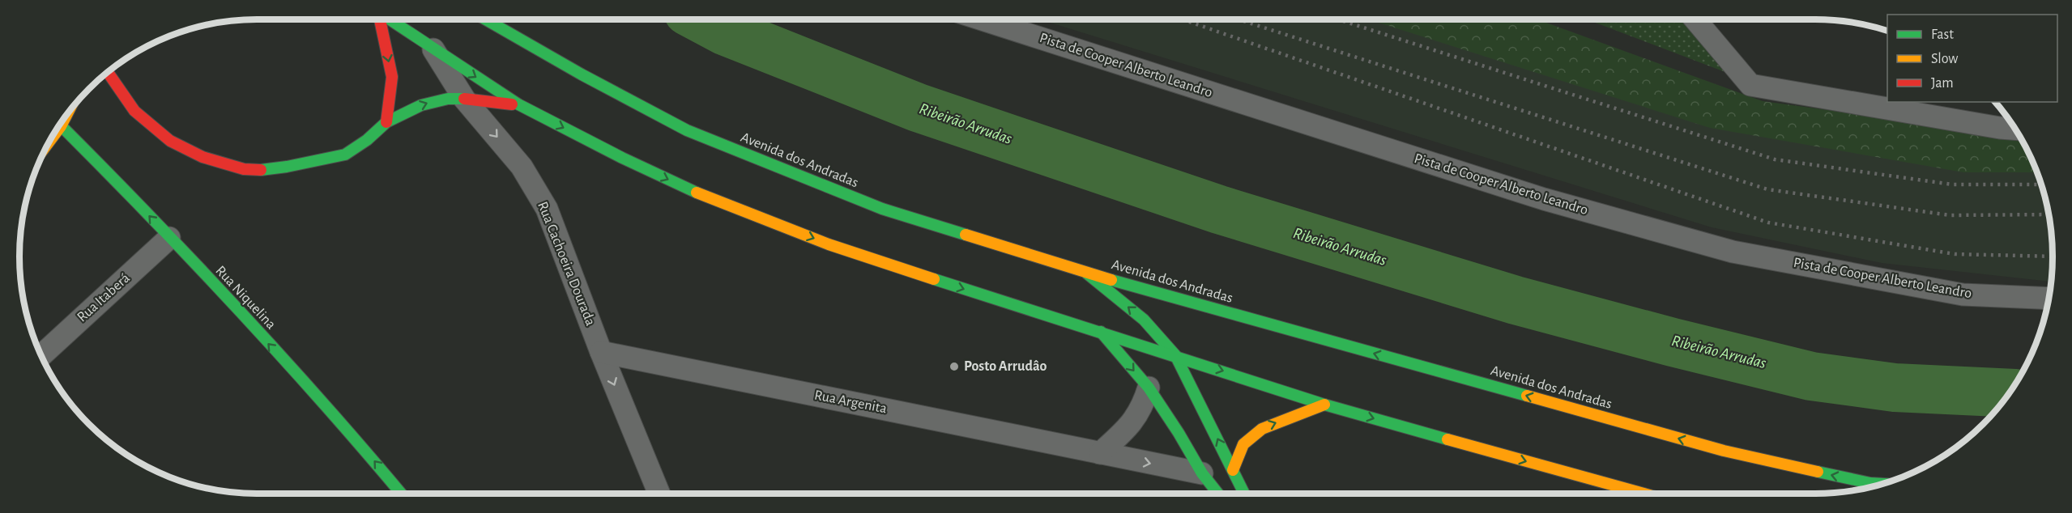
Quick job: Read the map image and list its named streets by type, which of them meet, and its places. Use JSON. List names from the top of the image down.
{
  "streets": {
    "main road": ["Avenida dos Andradas", "Rua Niquelina"],
    "street": [
      "Pista de Cooper Alberto Leandro",
      "Rua Cachoeira Dourada",
      "Rua Itaberá",
      "Rua Argenita"
    ]
  },
  "crossings": [
    ["Rua Cachoeira Dourada", "Rua Argenita"],
    ["Rua Itaberá", "Rua Niquelina"]
  ],
  "one_way": ["Rua Cachoeira Dourada", "Rua Niquelina"],
  "water": ["Ribeirão Arrudas"],
  "places": ["Posto Arrudâo"],
  "legend": ["Fast", "Slow", "Jam"]
}
